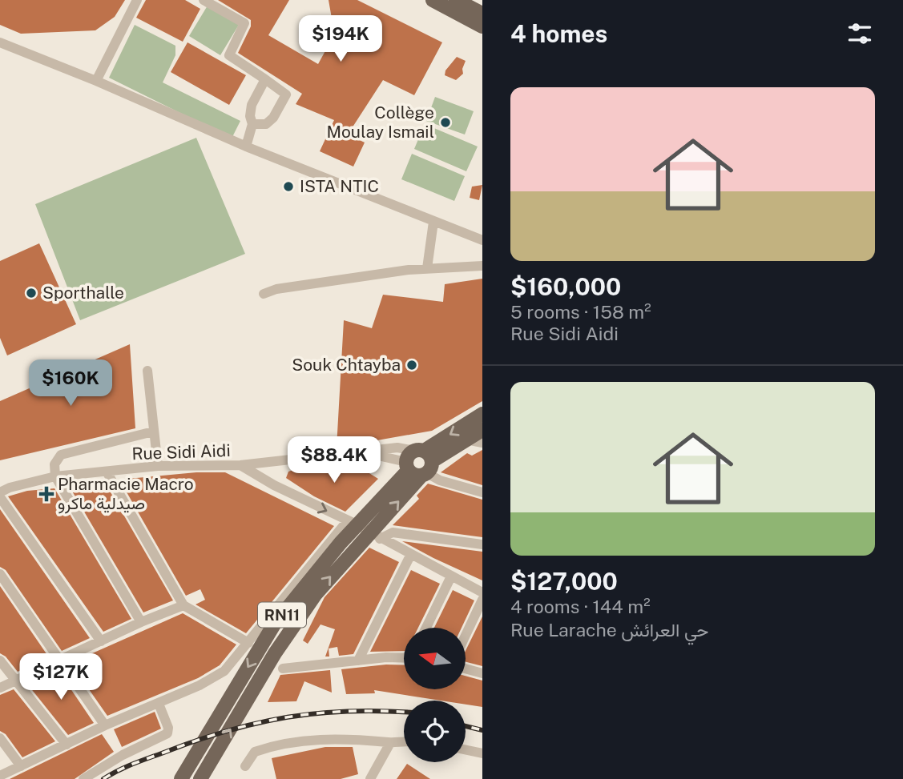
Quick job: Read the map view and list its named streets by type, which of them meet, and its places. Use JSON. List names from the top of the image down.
{
  "streets": {
    "main road": ["RN11"],
    "street": ["Rue Sidi Aidi"]
  },
  "crossings": [
    ["Rue Sidi Aidi", "RN11"]
  ],
  "places": {
    "other": [
      "Collège Moulay Ismail",
      "ISTA NTIC",
      "Sporthalle",
      "Souk Chtayba"
    ],
    "health": ["Pharmacie Macro صيدلية ماكرو"]
  },
  "north": "left",
  "page": {
    "heading": "4 homes",
    "price": [
      "$194K",
      "$160K",
      "$88.4K",
      "$127K"
    ],
    "list": [
      {
        "name": "$160,000",
        "note": "5 rooms · 158 m² · Rue Sidi Aidi"
      },
      {
        "name": "$127,000",
        "note": "4 rooms · 144 m² · Rue Larache حي العرائش"
      }
    ]
  }
}
